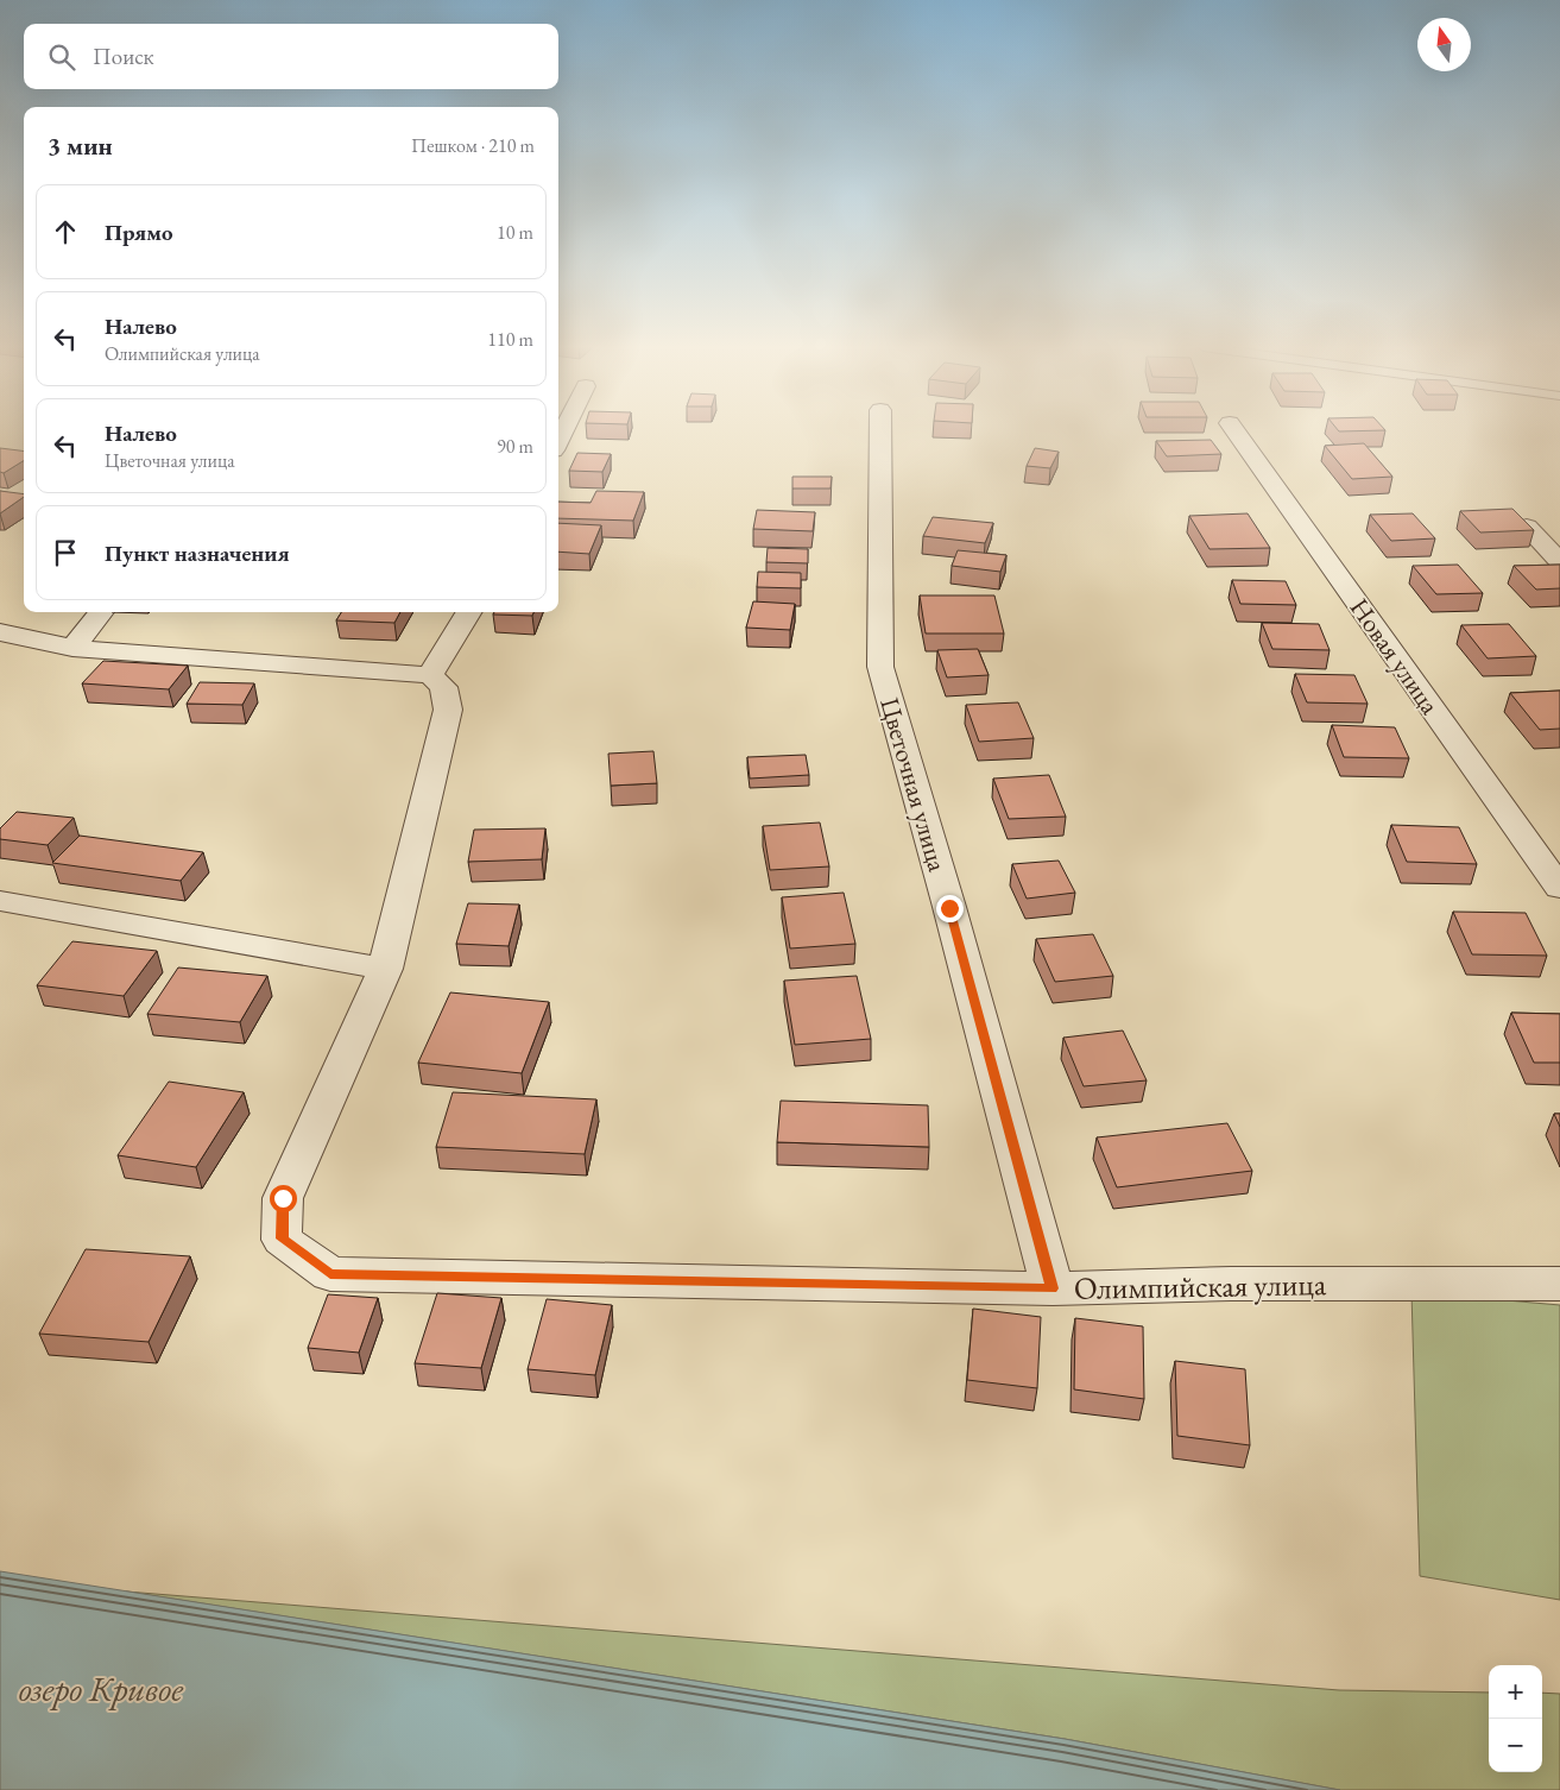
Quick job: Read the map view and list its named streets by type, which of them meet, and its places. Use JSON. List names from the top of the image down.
{
  "streets": {
    "street": ["Новая улица", "Цветочная улица", "Олимпийская улица"]
  },
  "crossings": [
    ["Цветочная улица", "Олимпийская улица"]
  ],
  "water": ["озеро Кривое"],
  "north": "top",
  "page": {
    "search": "Поиск",
    "heading": ["3 мин", "Пешком · 210 m"],
    "list": [
      ["Прямо", "10 m"],
      ["Налево", "Олимпийская улица", "110 m"],
      ["Налево", "Цветочная улица", "90 m"],
      "Пункт назначения"
    ],
    "map_buttons": ["+", "−"]
  }
}
